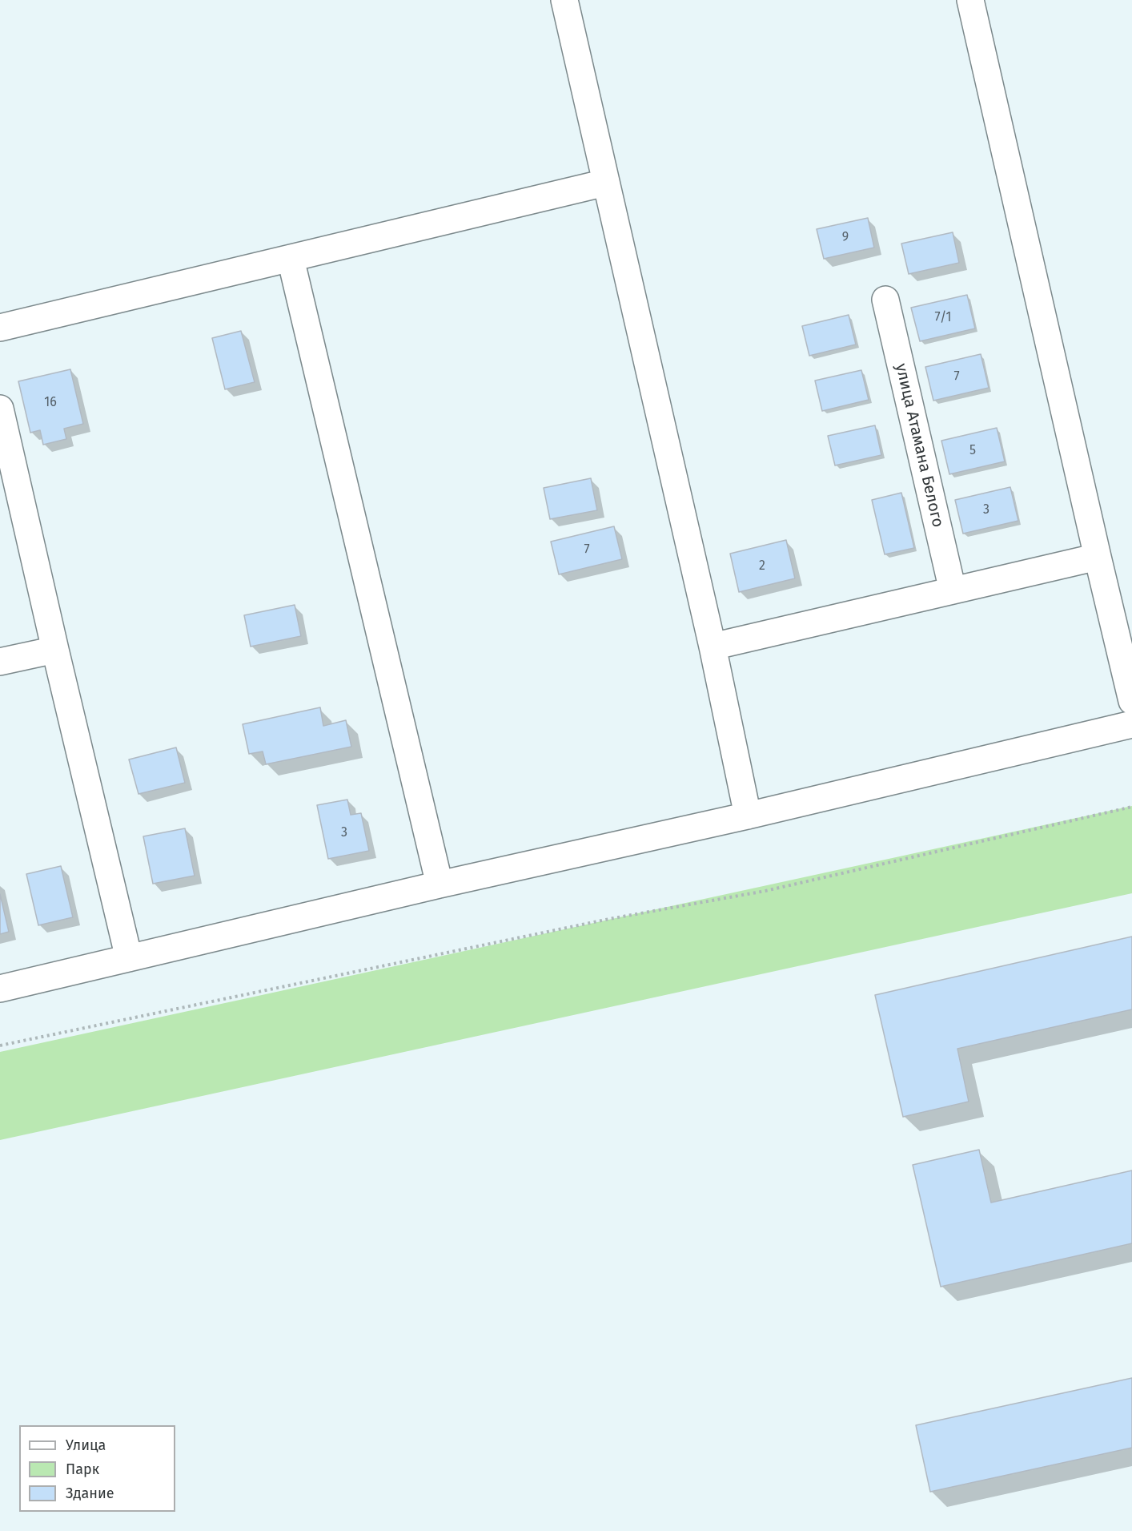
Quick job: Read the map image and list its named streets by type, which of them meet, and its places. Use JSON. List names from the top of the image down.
{
  "streets": {
    "street": ["улица Атамана Белого"]
  },
  "house_numbers": [
    "9",
    "7/1",
    "7",
    "16",
    "5",
    "3",
    "7",
    "2",
    "3"
  ],
  "legend": ["Улица", "Парк", "Здание"]
}
